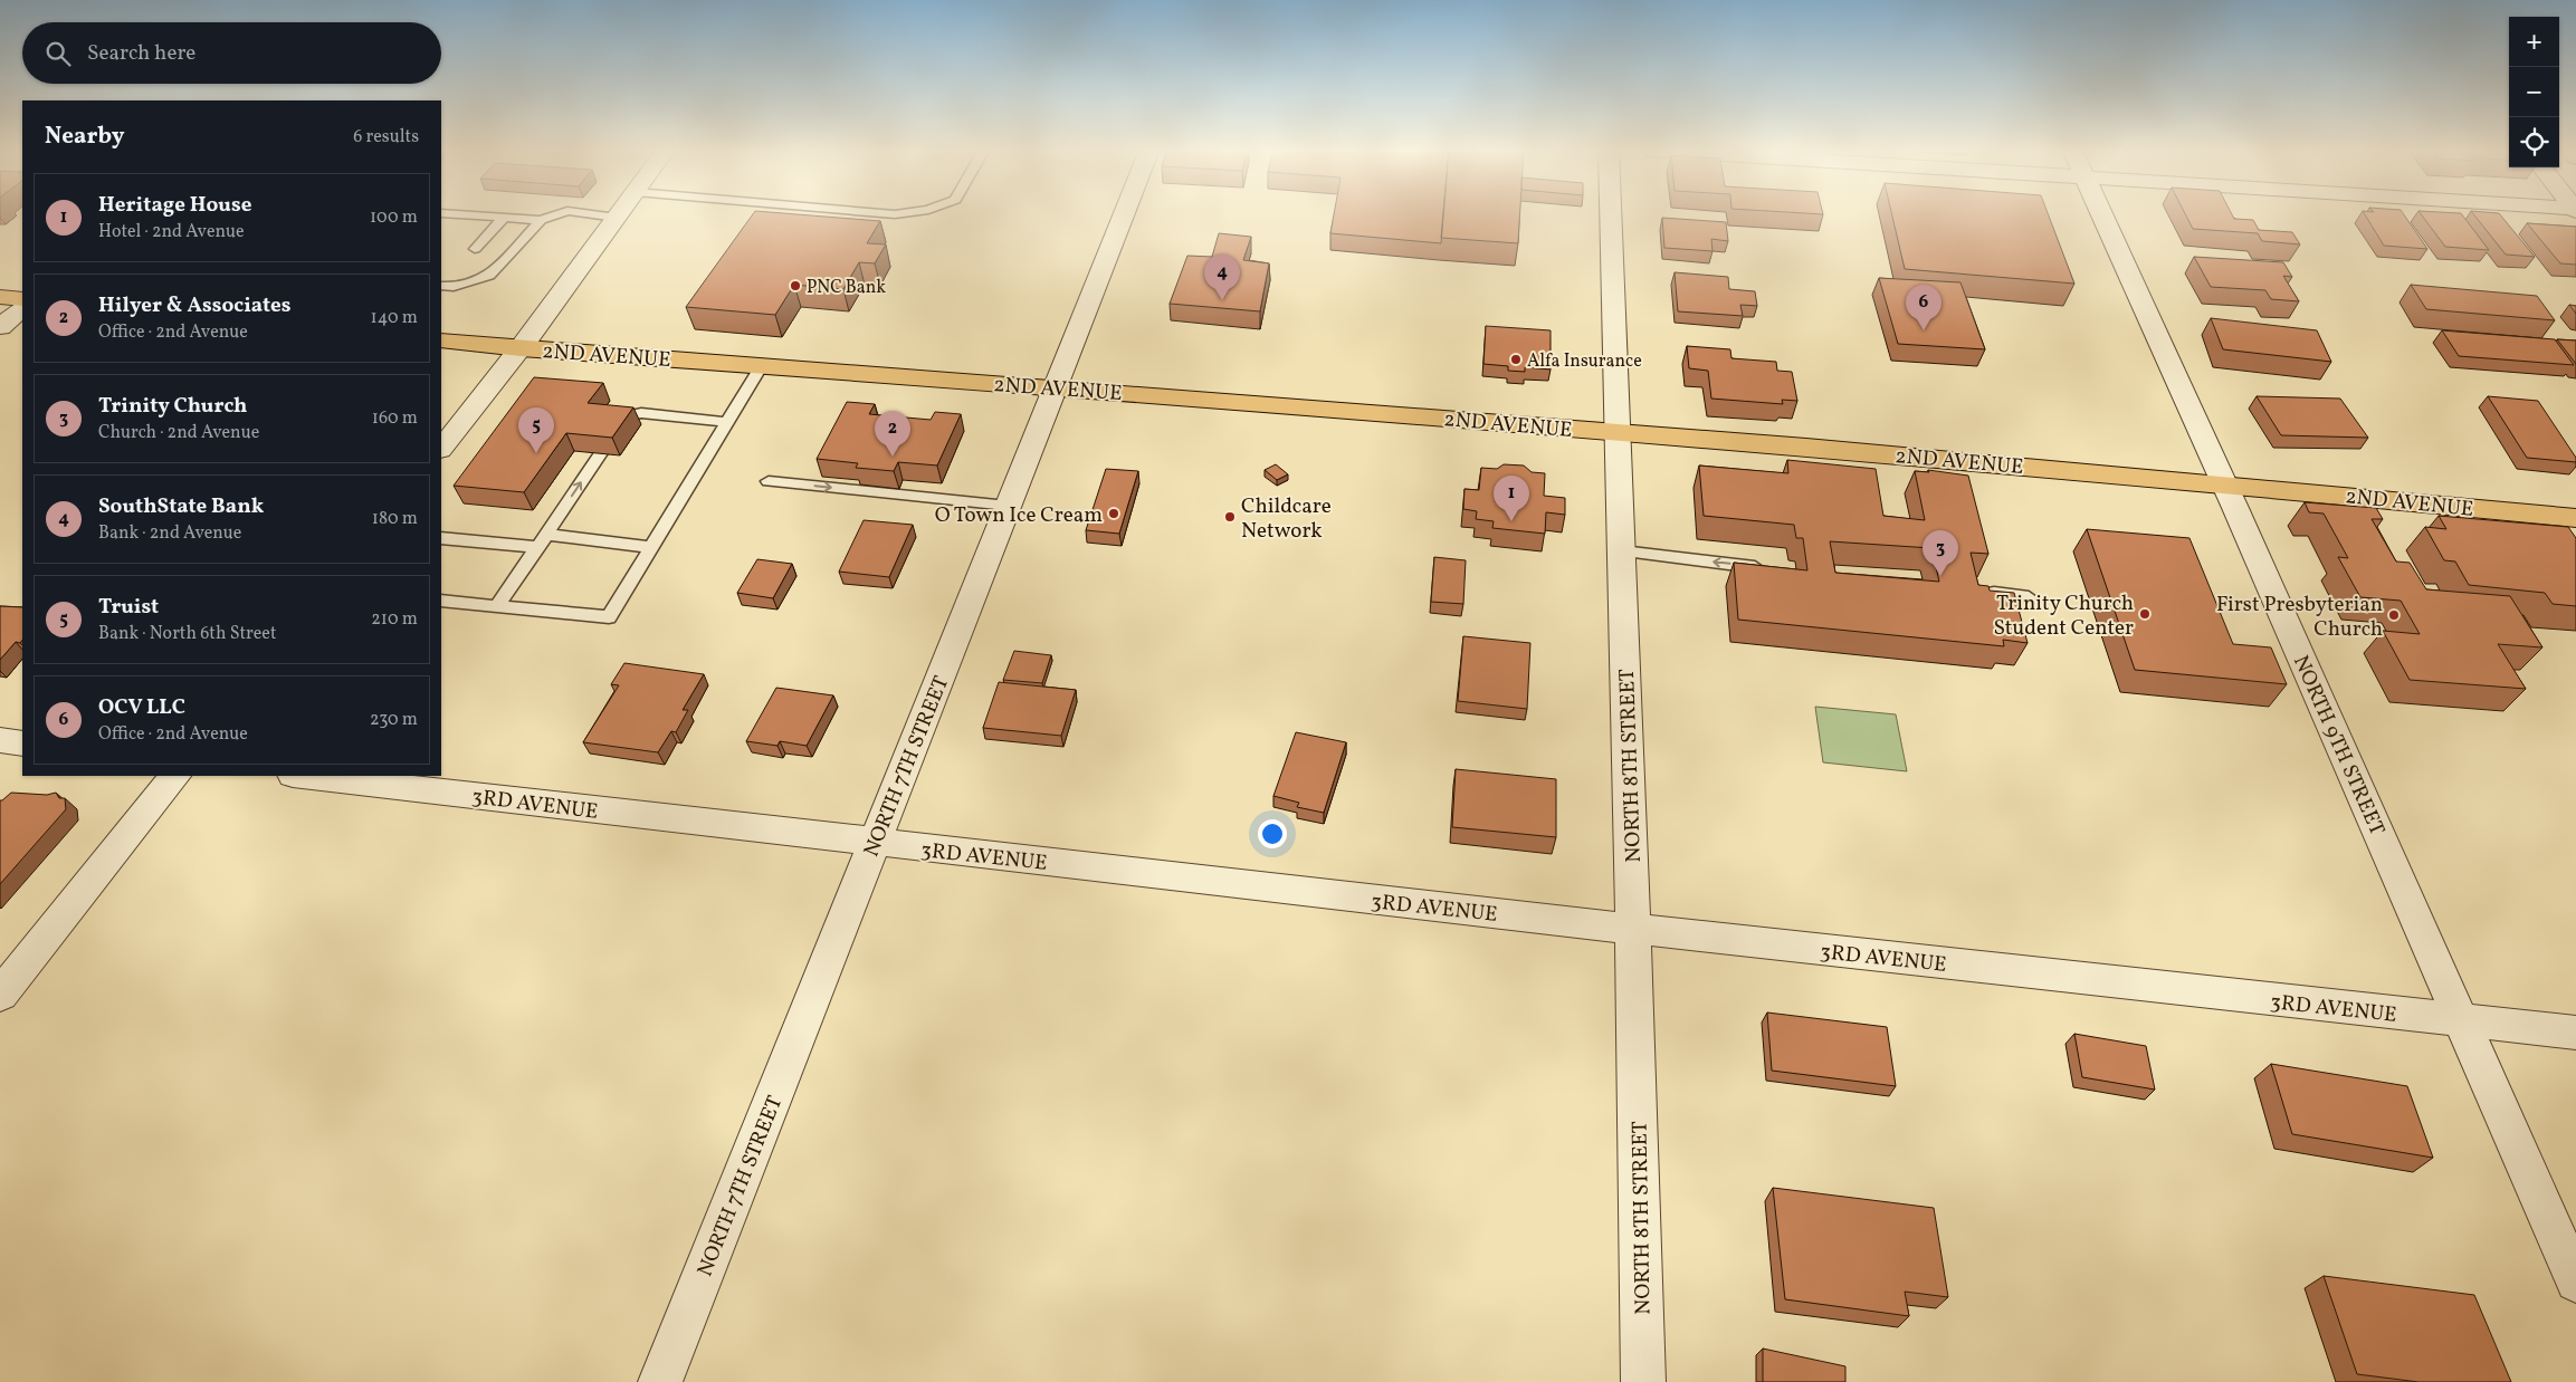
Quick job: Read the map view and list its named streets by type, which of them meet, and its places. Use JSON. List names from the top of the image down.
{
  "streets": {
    "main road": ["2ND AVENUE"],
    "street": [
      "NORTH 9TH STREET",
      "NORTH 7TH STREET",
      "NORTH 8TH STREET",
      "3RD AVENUE"
    ]
  },
  "crossings": [
    ["2ND AVENUE", "NORTH 9TH STREET"],
    ["2ND AVENUE", "NORTH 7TH STREET"],
    ["2ND AVENUE", "NORTH 8TH STREET"],
    ["NORTH 9TH STREET", "3RD AVENUE"],
    ["NORTH 7TH STREET", "3RD AVENUE"],
    ["NORTH 8TH STREET", "3RD AVENUE"]
  ],
  "places": [
    "PNC Bank",
    "Alfa Insurance",
    "O Town Ice Cream",
    "Childcare Network",
    "Trinity Church Student Center",
    "First Presbyterian Church"
  ],
  "page": {
    "map_buttons": ["+", "−"],
    "search": "Search here",
    "heading": ["Nearby", "6 results"],
    "list": [
      {
        "mark": "1",
        "name": "Heritage House",
        "note": "Hotel · 2nd Avenue",
        "value": "100 m"
      },
      {
        "mark": "2",
        "name": "Hilyer & Associates",
        "note": "Office · 2nd Avenue",
        "value": "140 m"
      },
      {
        "mark": "3",
        "name": "Trinity Church",
        "note": "Church · 2nd Avenue",
        "value": "160 m"
      },
      {
        "mark": "4",
        "name": "SouthState Bank",
        "note": "Bank · 2nd Avenue",
        "value": "180 m"
      },
      {
        "mark": "5",
        "name": "Truist",
        "note": "Bank · North 6th Street",
        "value": "210 m"
      },
      {
        "mark": "6",
        "name": "OCV LLC",
        "note": "Office · 2nd Avenue",
        "value": "230 m"
      }
    ],
    "pins": [
      "4",
      "6",
      "5",
      "2",
      "1",
      "3"
    ]
  }
}
